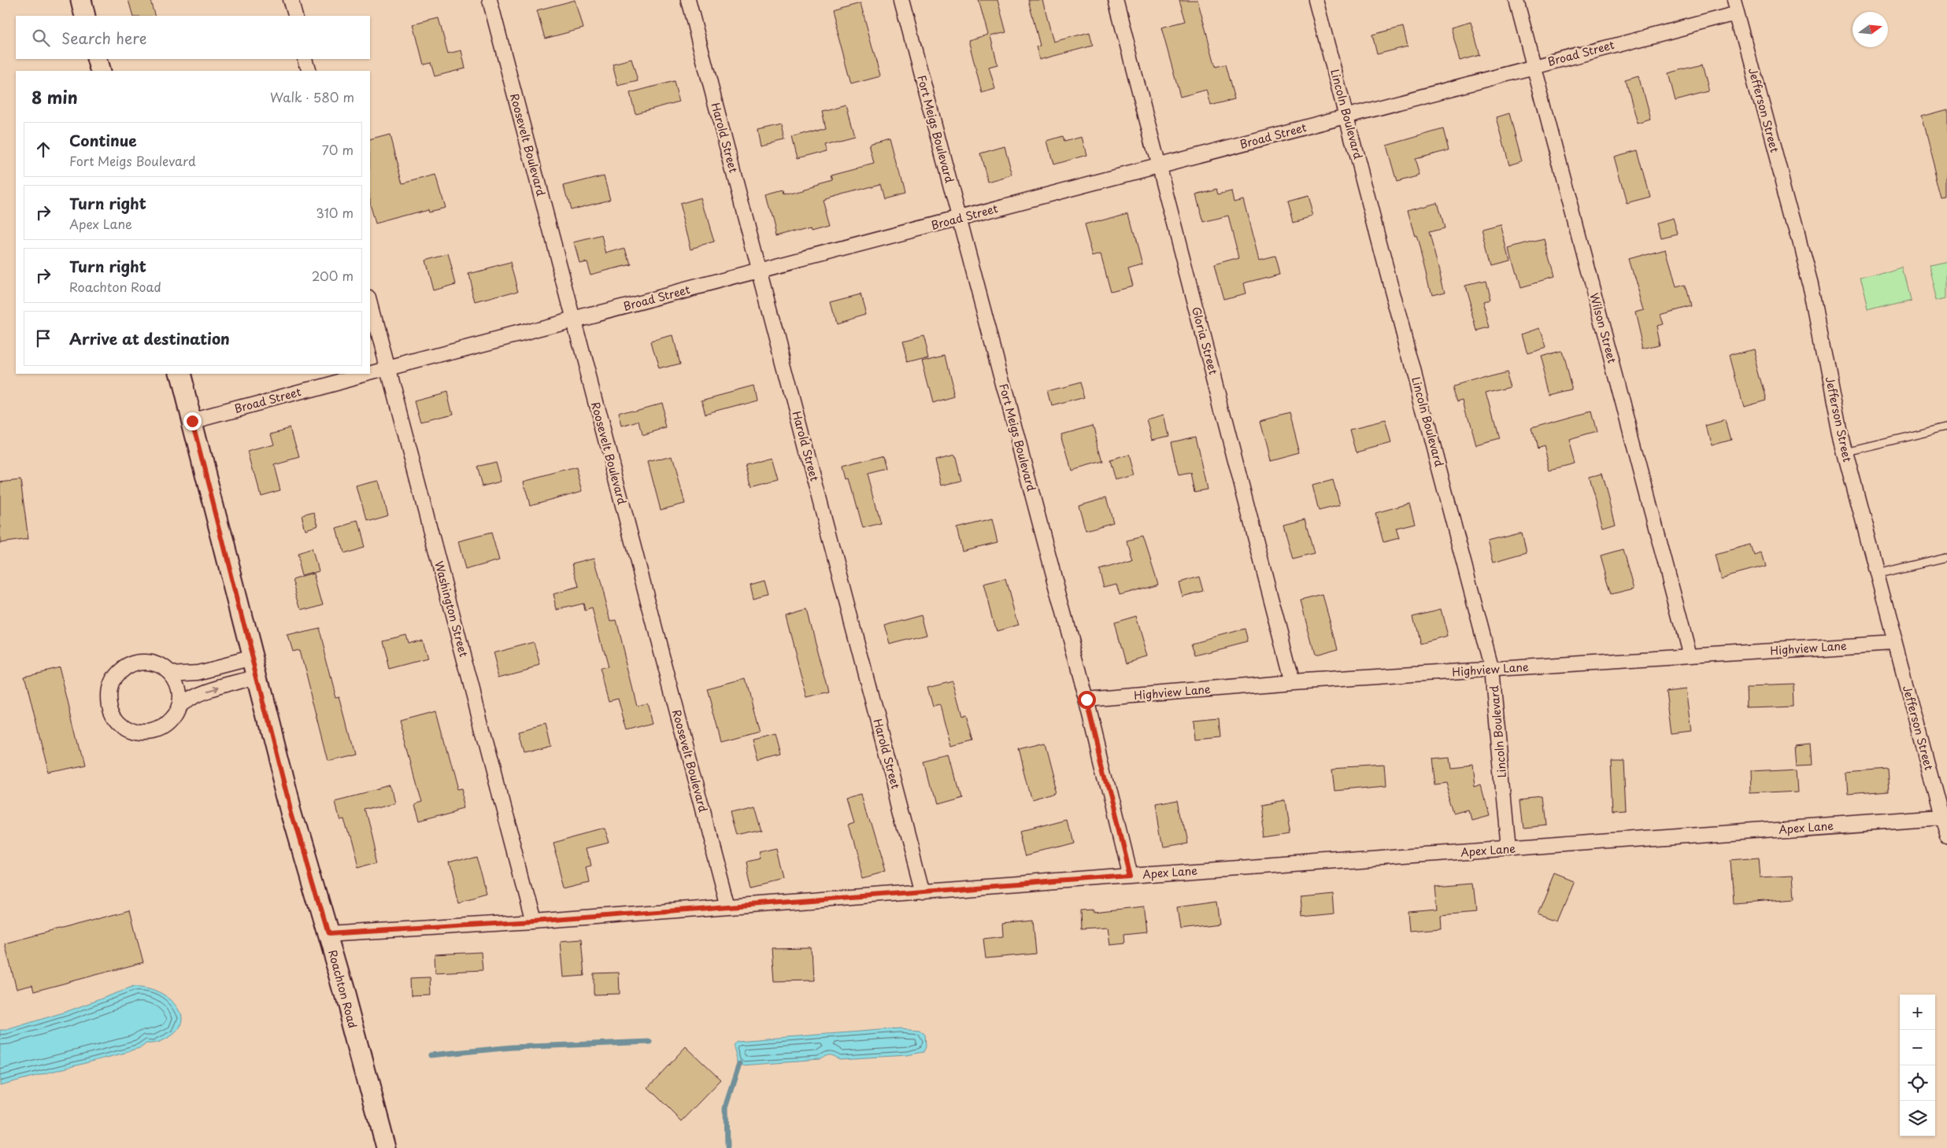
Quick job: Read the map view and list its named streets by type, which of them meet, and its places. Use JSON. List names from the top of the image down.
{
  "streets": {
    "street": [
      "Broad Street",
      "Jefferson Street",
      "Lincoln Boulevard",
      "Fort Meigs Boulevard",
      "Harold Street",
      "Roosevelt Boulevard",
      "Wilson Street",
      "Gloria Street",
      "Washington Street",
      "Highview Lane",
      "Apex Lane",
      "Roachton Road"
    ]
  },
  "crossings": [
    ["Broad Street", "Jefferson Street"],
    ["Broad Street", "Lincoln Boulevard"],
    ["Broad Street", "Fort Meigs Boulevard"],
    ["Broad Street", "Harold Street"],
    ["Broad Street", "Roosevelt Boulevard"],
    ["Broad Street", "Wilson Street"],
    ["Broad Street", "Gloria Street"],
    ["Broad Street", "Washington Street"],
    ["Broad Street", "Roachton Road"],
    ["Jefferson Street", "Highview Lane"],
    ["Jefferson Street", "Apex Lane"],
    ["Lincoln Boulevard", "Highview Lane"],
    ["Lincoln Boulevard", "Apex Lane"],
    ["Fort Meigs Boulevard", "Highview Lane"],
    ["Fort Meigs Boulevard", "Apex Lane"],
    ["Harold Street", "Apex Lane"],
    ["Roosevelt Boulevard", "Apex Lane"],
    ["Wilson Street", "Highview Lane"],
    ["Gloria Street", "Highview Lane"],
    ["Washington Street", "Apex Lane"],
    ["Apex Lane", "Roachton Road"]
  ],
  "north": "right",
  "page": {
    "search": "Search here",
    "heading": ["8 min", "Walk · 580 m"],
    "list": [
      ["Continue", "Fort Meigs Boulevard", "70 m"],
      ["Turn right", "Apex Lane", "310 m"],
      ["Turn right", "Roachton Road", "200 m"],
      "Arrive at destination"
    ],
    "map_buttons": ["+", "−"]
  }
}
